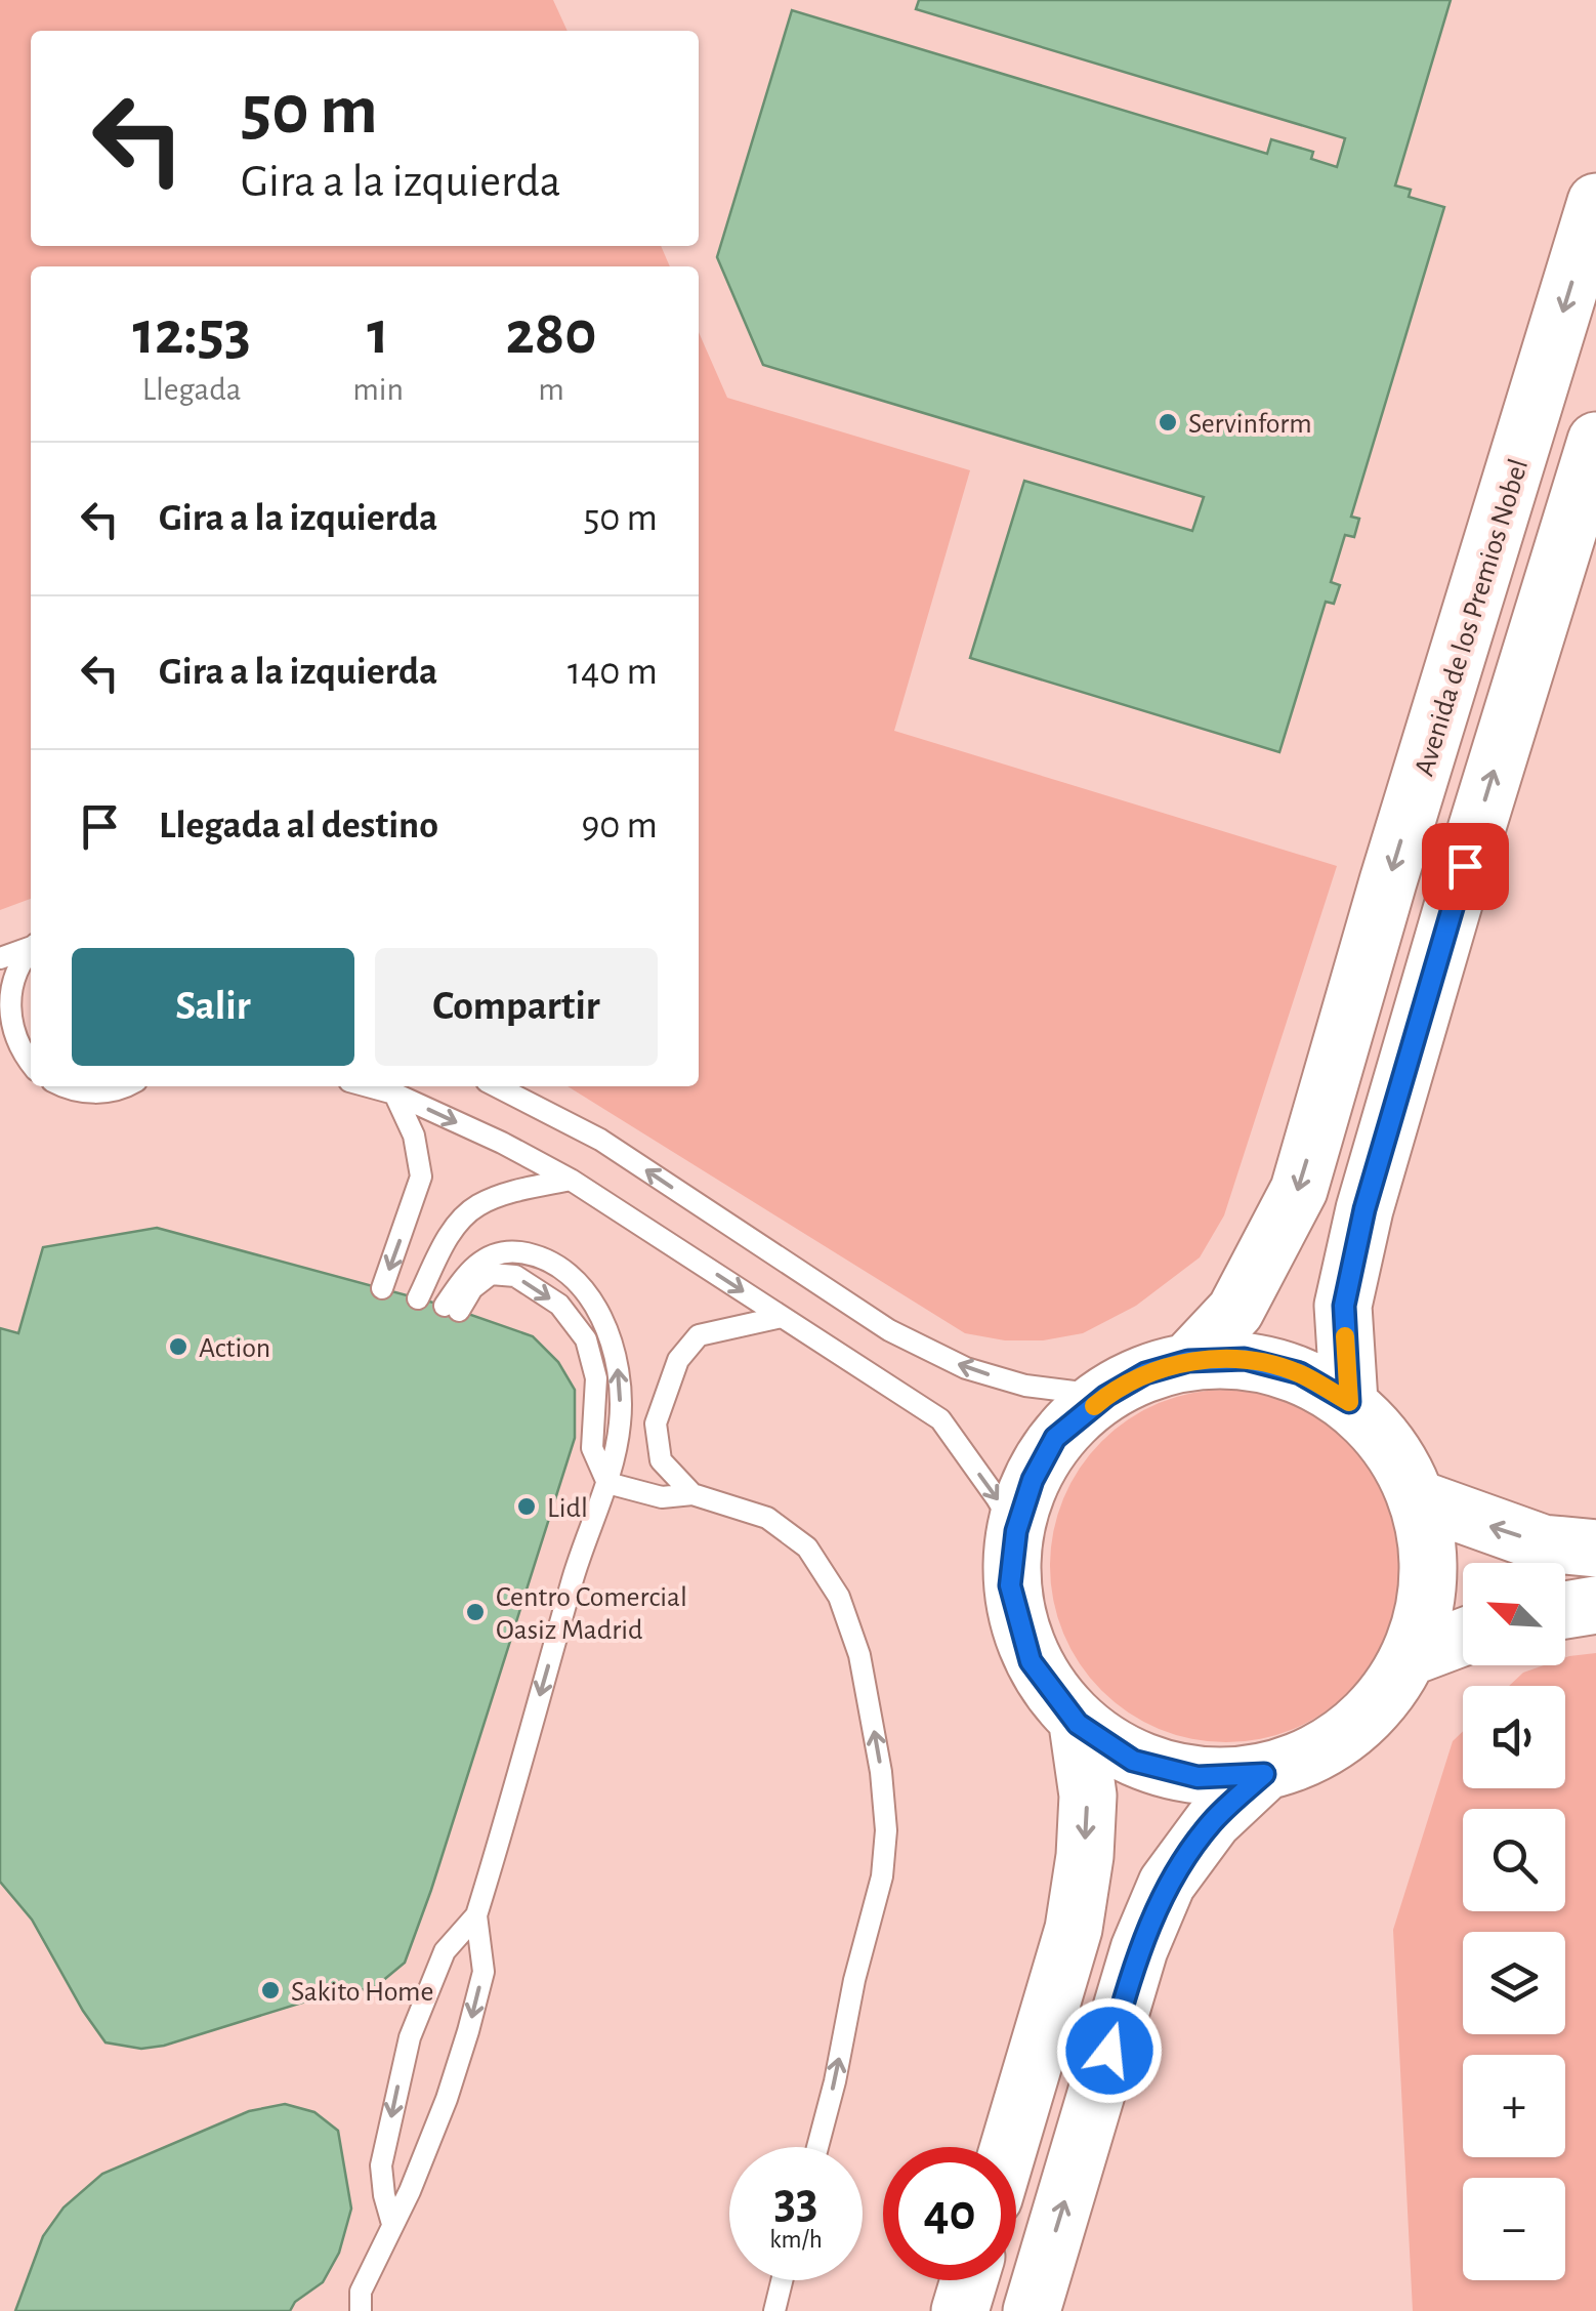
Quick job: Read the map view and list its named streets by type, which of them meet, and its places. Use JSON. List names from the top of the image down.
{
  "streets": {
    "street": ["Avenida de los Premios Nobel"]
  },
  "places": [
    "Servinform",
    "Action",
    "Lidl",
    "Centro Comercial Oasiz Madrid",
    "Sakito Home"
  ],
  "north": "top left",
  "page": {
    "turn": ["50 m", "Gira a la izquierda"],
    "eta": [
      "12:53",
      "Llegada",
      "1",
      "min",
      "280",
      "m"
    ],
    "list": [
      {
        "name": "Gira a la izquierda",
        "value": "50 m"
      },
      {
        "name": "Gira a la izquierda",
        "value": "140 m"
      },
      {
        "name": "Llegada al destino",
        "value": "90 m"
      }
    ],
    "buttons": ["Salir", "Compartir"],
    "map_buttons": ["+", "−"],
    "speed": "33 km/h",
    "limit": "40"
  }
}
